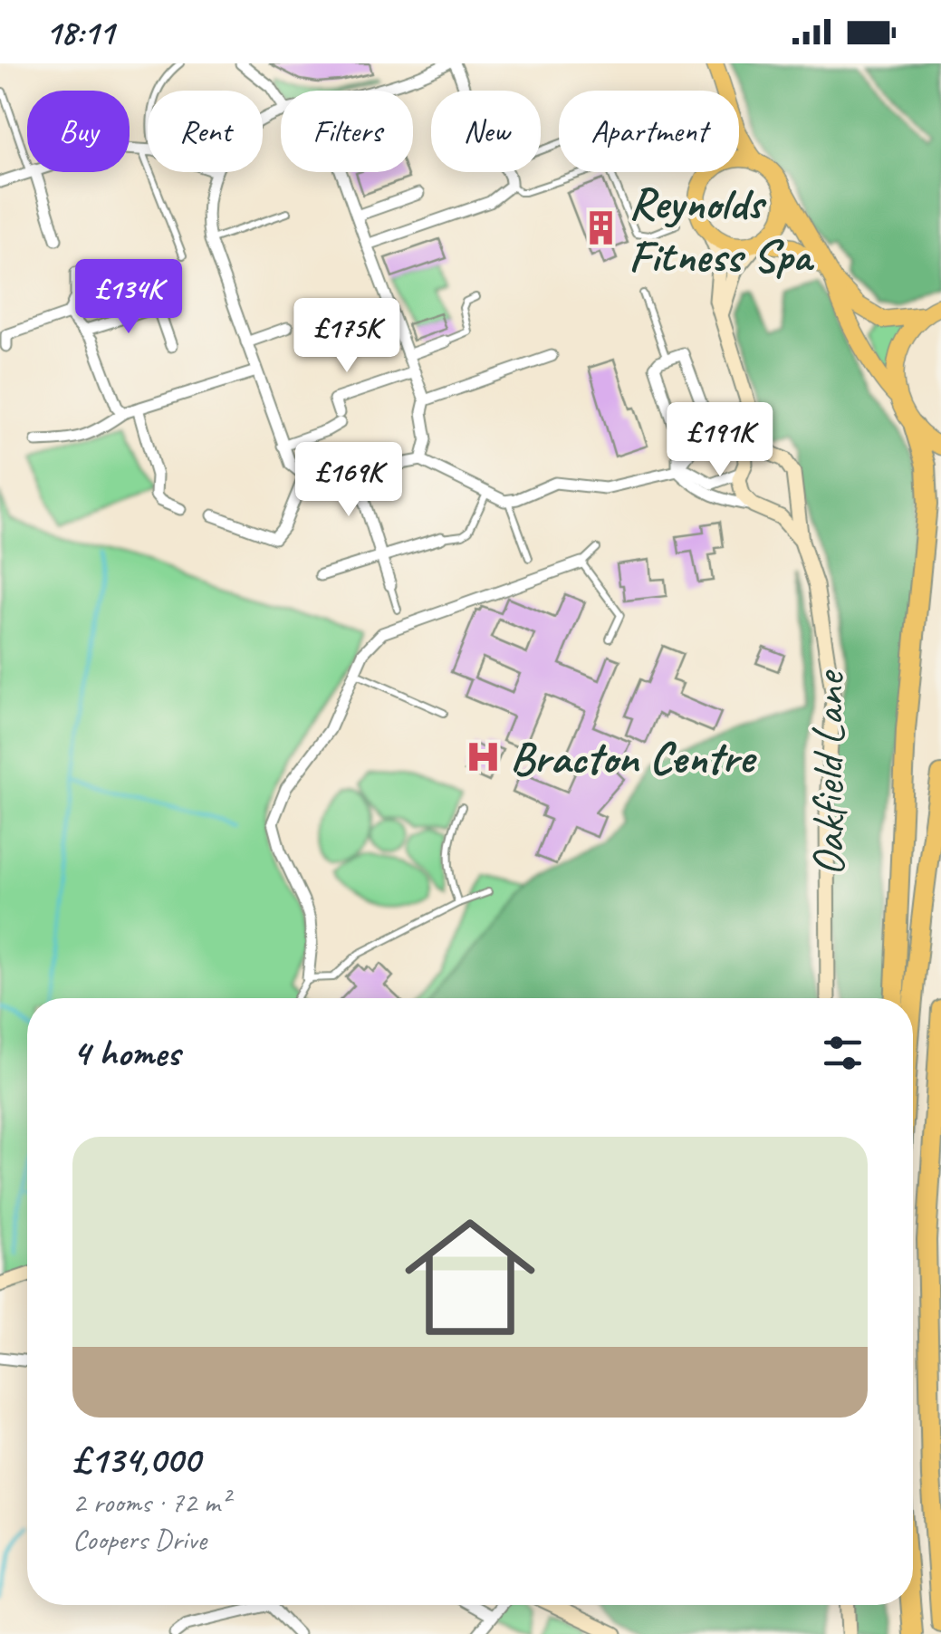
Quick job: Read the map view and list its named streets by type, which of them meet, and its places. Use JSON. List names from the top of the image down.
{
  "streets": {
    "street": ["Oakfield Lane"]
  },
  "places": {
    "building": ["Reynolds Fitness Spa"],
    "hospital": ["Bracton Centre"]
  },
  "page": {
    "status": "18:11",
    "chip": [
      "Buy",
      "Rent",
      "Filters",
      "New",
      "Apartment"
    ],
    "price": [
      "£134K",
      "£175K",
      "£191K",
      "£169K"
    ],
    "heading": "4 homes",
    "list": [
      {
        "name": "£134,000",
        "note": "2 rooms · 72 m² · Coopers Drive"
      }
    ]
  }
}
